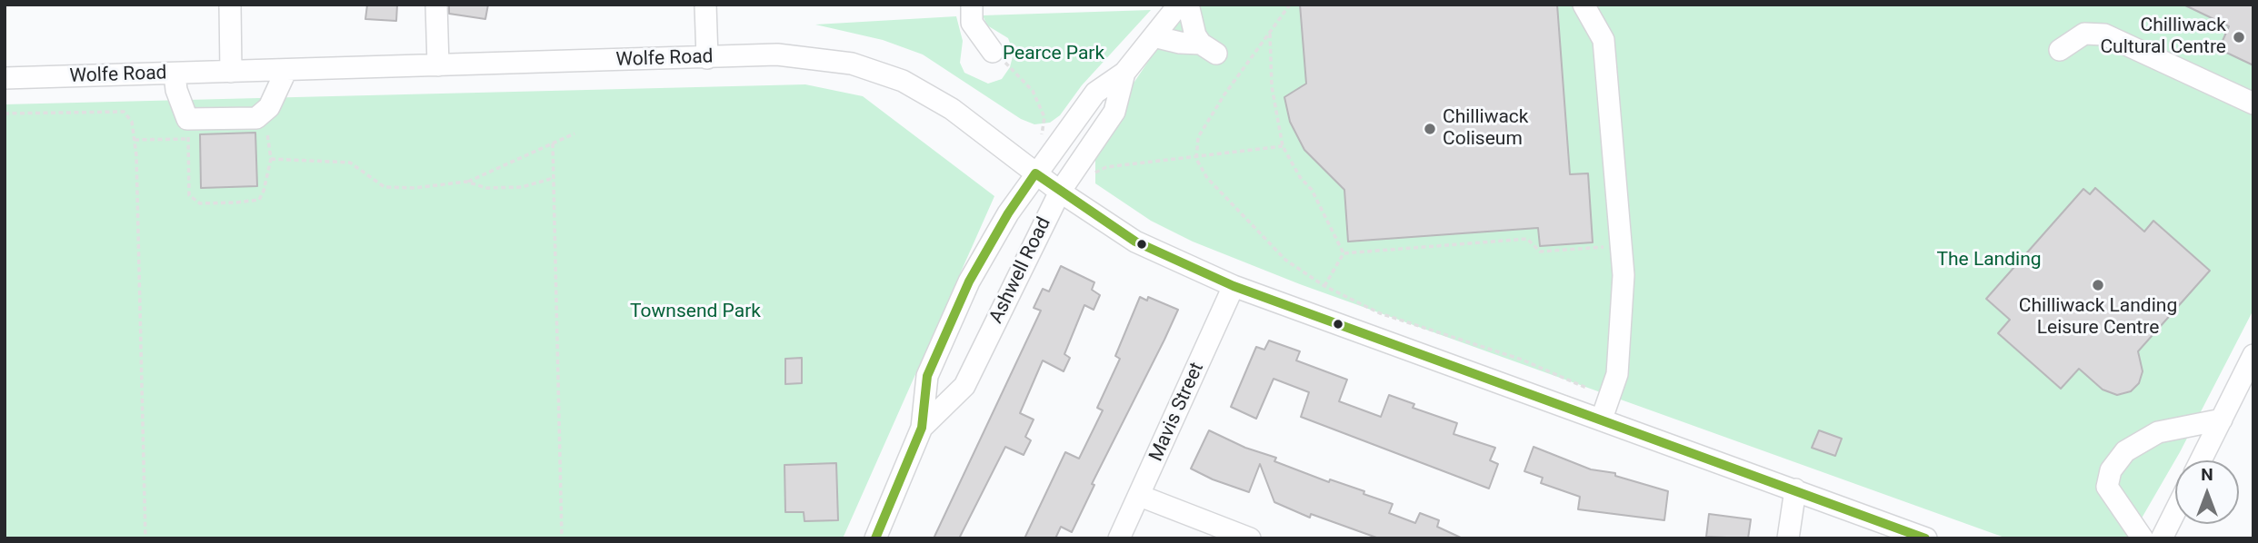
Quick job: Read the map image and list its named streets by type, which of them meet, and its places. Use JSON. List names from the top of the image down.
{
  "streets": {
    "street": ["Wolfe Road", "Ashwell Road", "Mavis Street"]
  },
  "crossings": [
    ["Wolfe Road", "Ashwell Road"],
    ["Wolfe Road", "Mavis Street"]
  ],
  "parks": ["Pearce Park", "The Landing", "Townsend Park"],
  "places": ["Chilliwack Cultural Centre", "Chilliwack Coliseum", "Chilliwack Landing Leisure Centre"],
  "north": "top"
}
